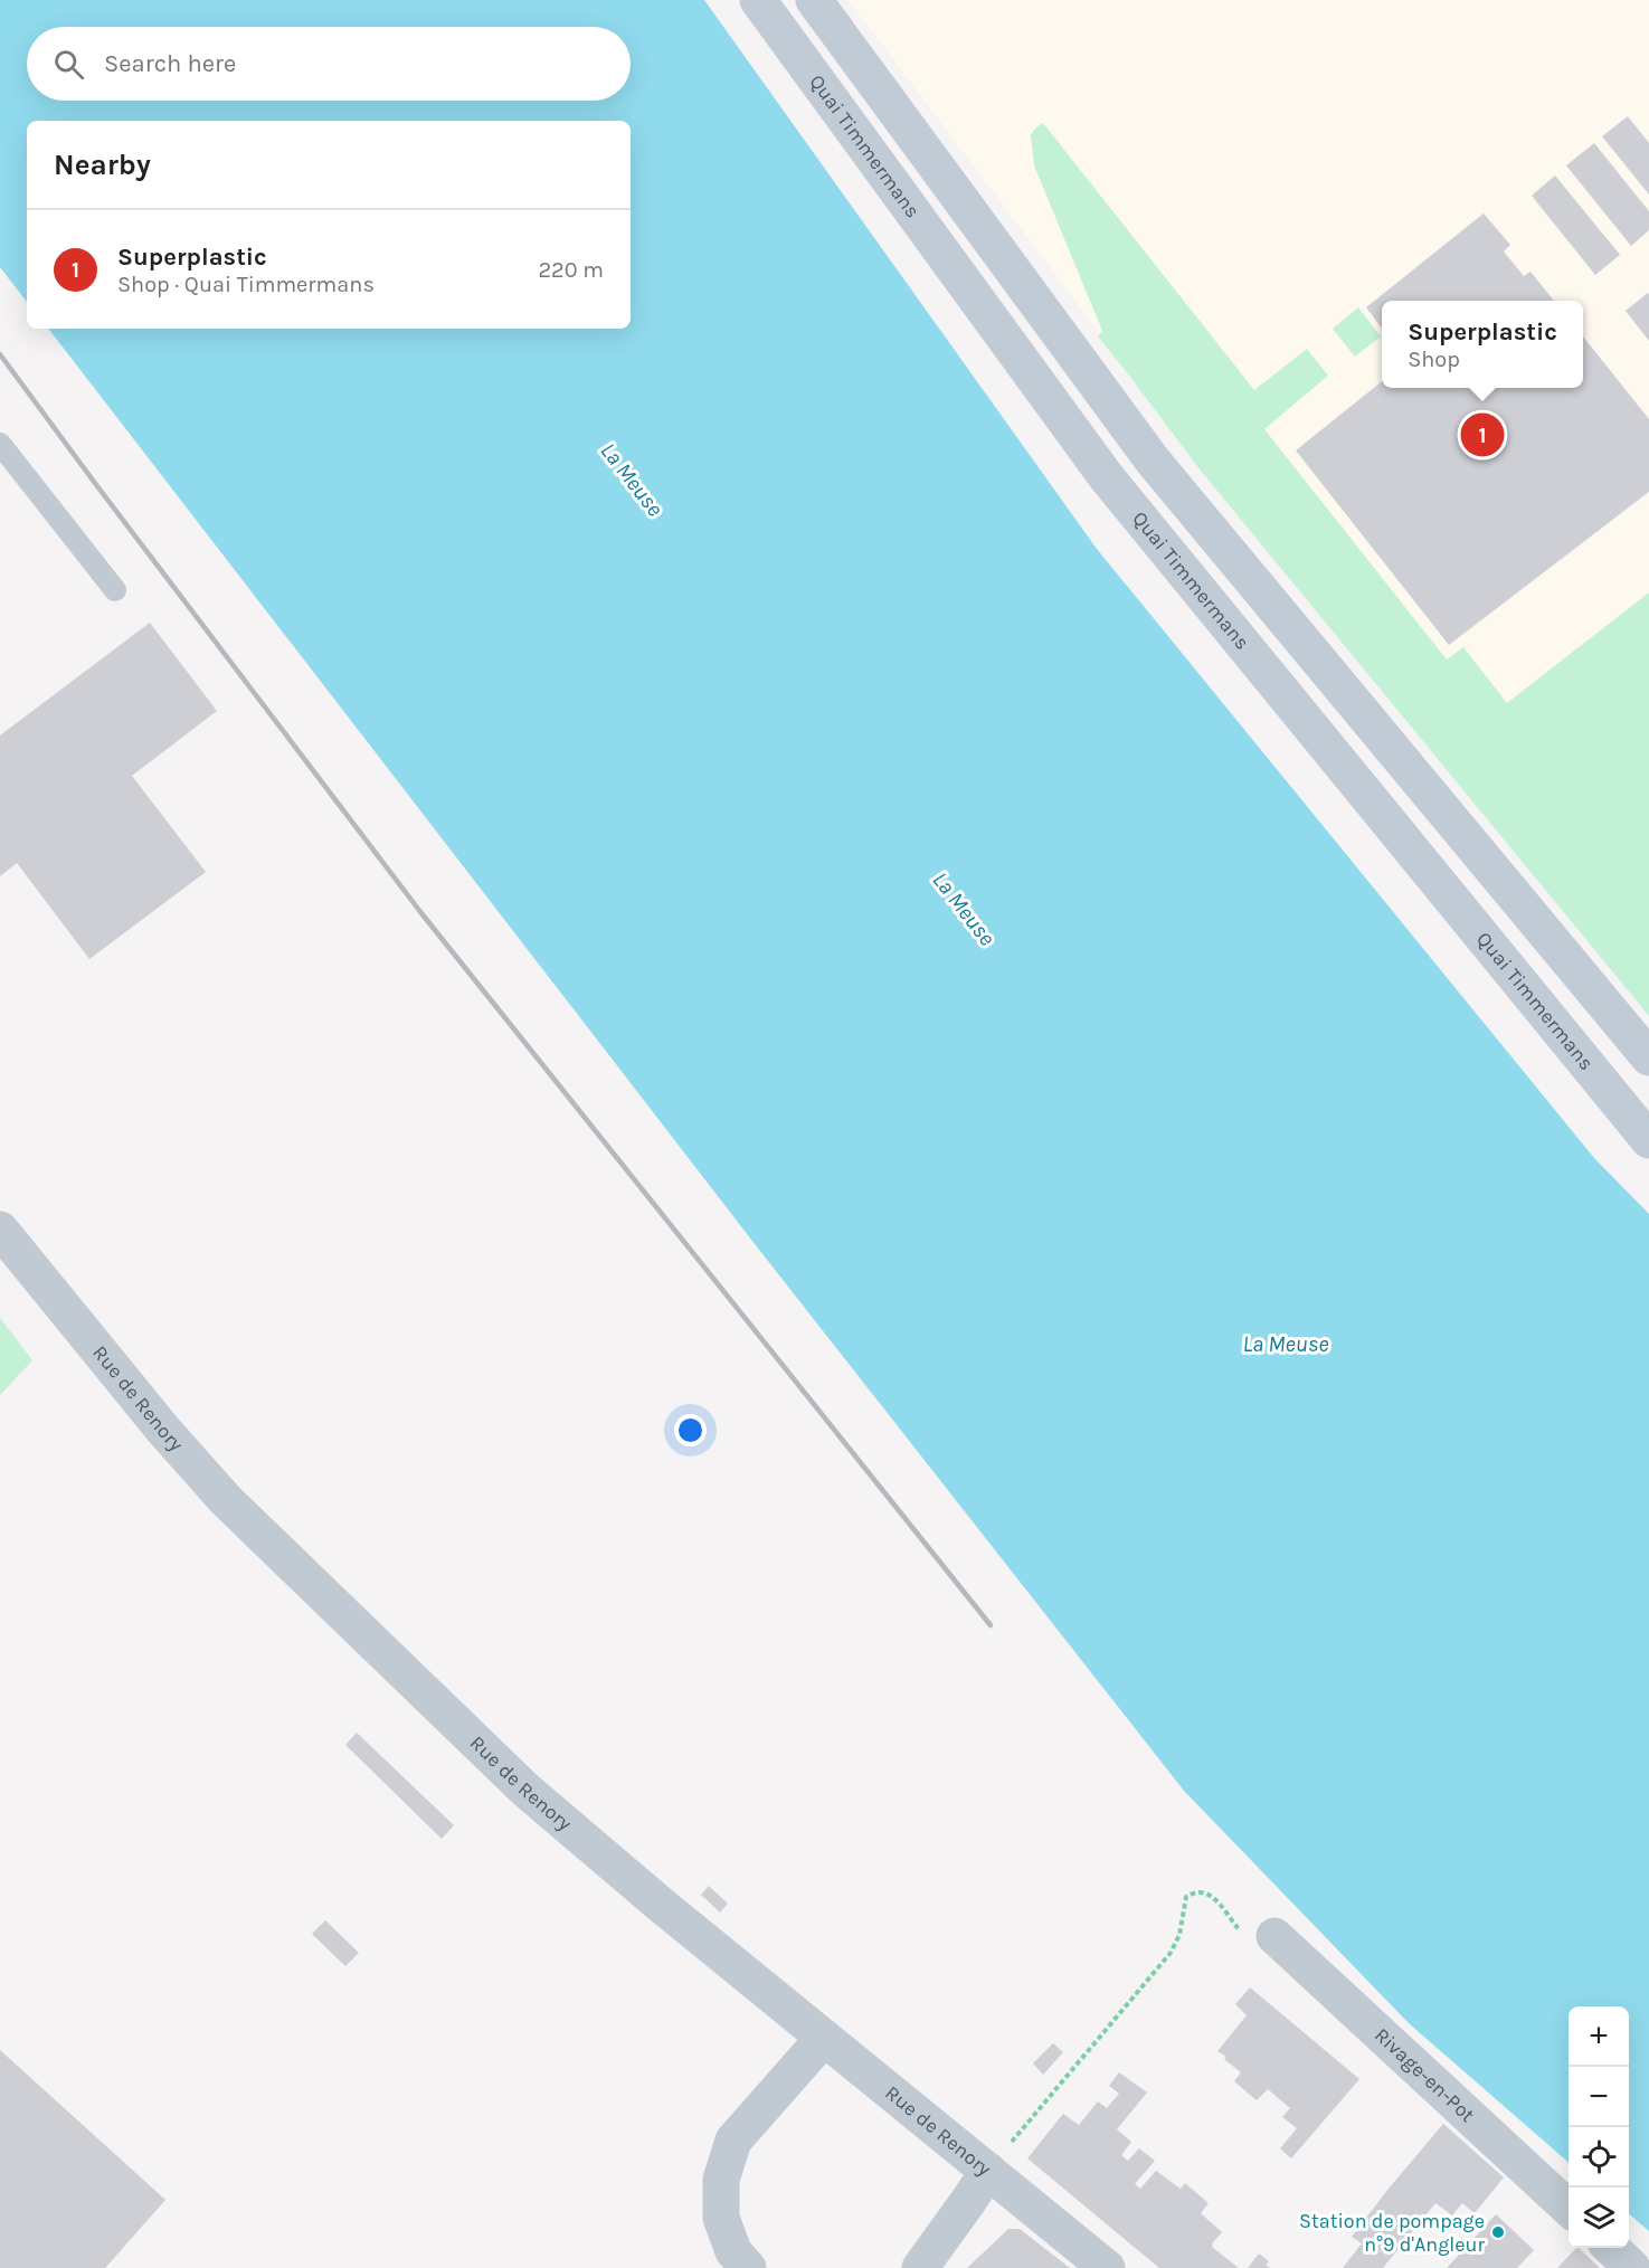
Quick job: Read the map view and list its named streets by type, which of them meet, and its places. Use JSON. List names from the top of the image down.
{
  "streets": {
    "main road": ["Quai Timmermans"],
    "street": ["Rue de Renory", "Rivage-en-Pot"]
  },
  "water": ["La Meuse"],
  "places": ["Station de pompage n°9 d'Angleur"],
  "page": {
    "search": "Search here",
    "heading": "Nearby",
    "list": [
      {
        "mark": "1",
        "name": "Superplastic",
        "note": "Shop · Quai Timmermans",
        "value": "220 m"
      }
    ],
    "popup": ["Superplastic", "Shop"],
    "pins": "1",
    "map_buttons": ["+", "−"]
  }
}
